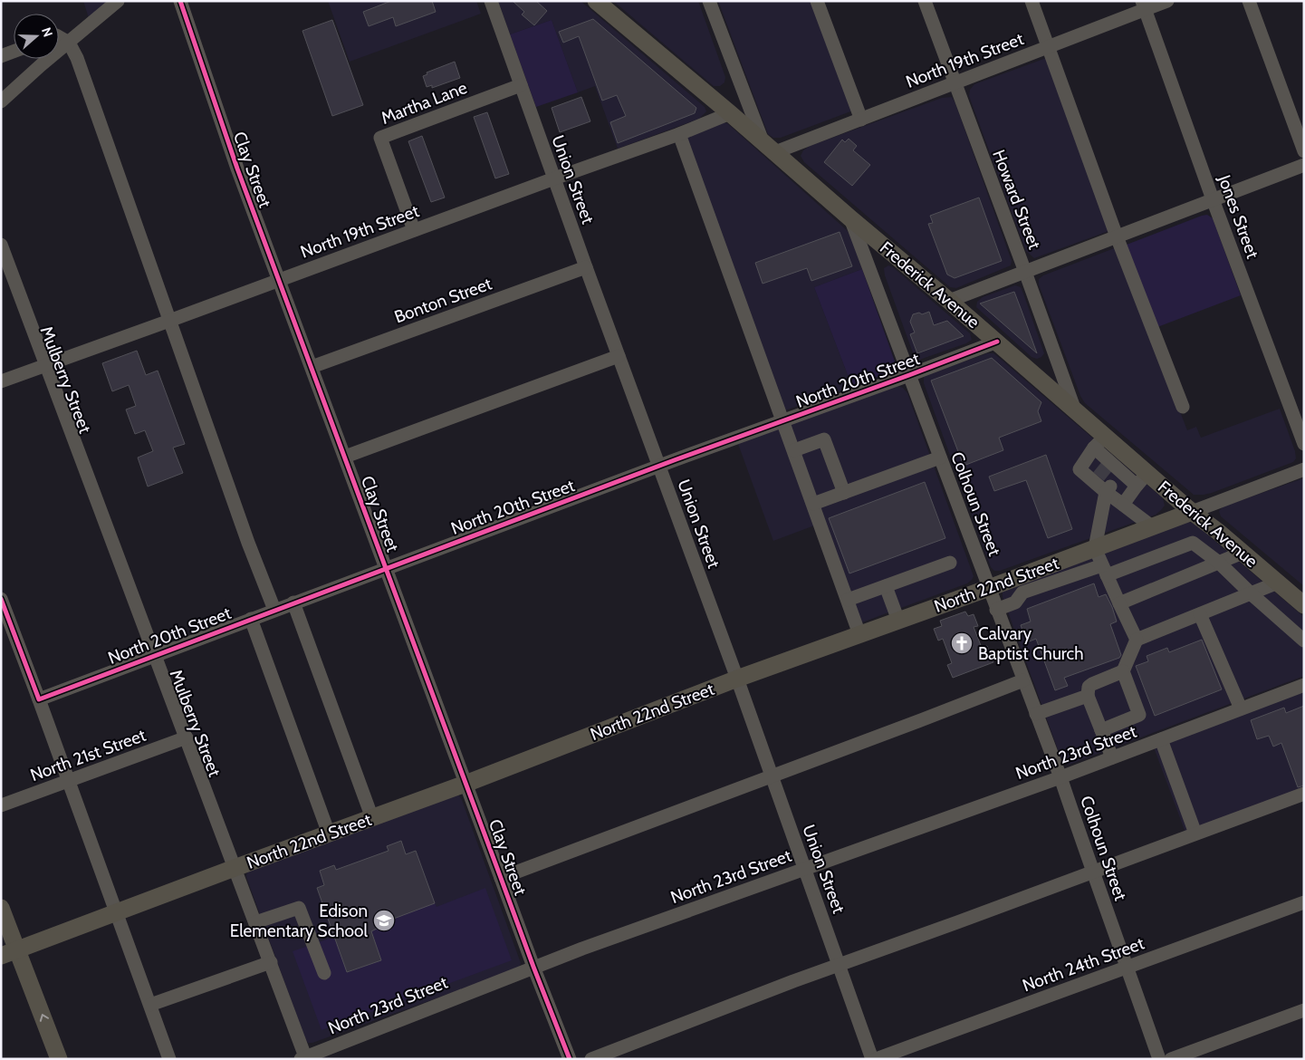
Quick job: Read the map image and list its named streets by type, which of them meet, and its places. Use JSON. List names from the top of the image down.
{
  "streets": {
    "main road": ["Frederick Avenue", "North 22nd Street"],
    "street": [
      "North 19th Street",
      "Martha Lane",
      "Clay Street",
      "Union Street",
      "Howard Street",
      "Jones Street",
      "Bonton Street",
      "Mulberry Street",
      "North 20th Street",
      "Colhoun Street",
      "North 23rd Street",
      "North 21st Street",
      "North 24th Street"
    ]
  },
  "crossings": [
    ["North 19th Street", "Martha Lane"],
    ["North 19th Street", "Clay Street"],
    ["North 19th Street", "Union Street"],
    ["North 19th Street", "Howard Street"],
    ["North 19th Street", "Jones Street"],
    ["North 19th Street", "Frederick Avenue"],
    ["North 19th Street", "Mulberry Street"],
    ["Martha Lane", "Union Street"],
    ["Clay Street", "Bonton Street"],
    ["Clay Street", "North 20th Street"],
    ["Clay Street", "North 22nd Street"],
    ["Clay Street", "North 23rd Street"],
    ["Union Street", "Bonton Street"],
    ["Union Street", "North 20th Street"],
    ["Union Street", "North 22nd Street"],
    ["Union Street", "North 23rd Street"],
    ["Union Street", "North 24th Street"],
    ["Howard Street", "Frederick Avenue"],
    ["Frederick Avenue", "North 20th Street"],
    ["Frederick Avenue", "Colhoun Street"],
    ["Frederick Avenue", "North 22nd Street"],
    ["Mulberry Street", "North 20th Street"],
    ["Mulberry Street", "North 22nd Street"],
    ["Mulberry Street", "North 23rd Street"],
    ["Mulberry Street", "North 21st Street"],
    ["North 20th Street", "Colhoun Street"],
    ["Colhoun Street", "North 22nd Street"],
    ["Colhoun Street", "North 23rd Street"],
    ["Colhoun Street", "North 24th Street"]
  ],
  "places": {
    "church": ["Calvary Baptist Church"],
    "school or university": ["Edison Elementary School"]
  },
  "north": "right"
}
